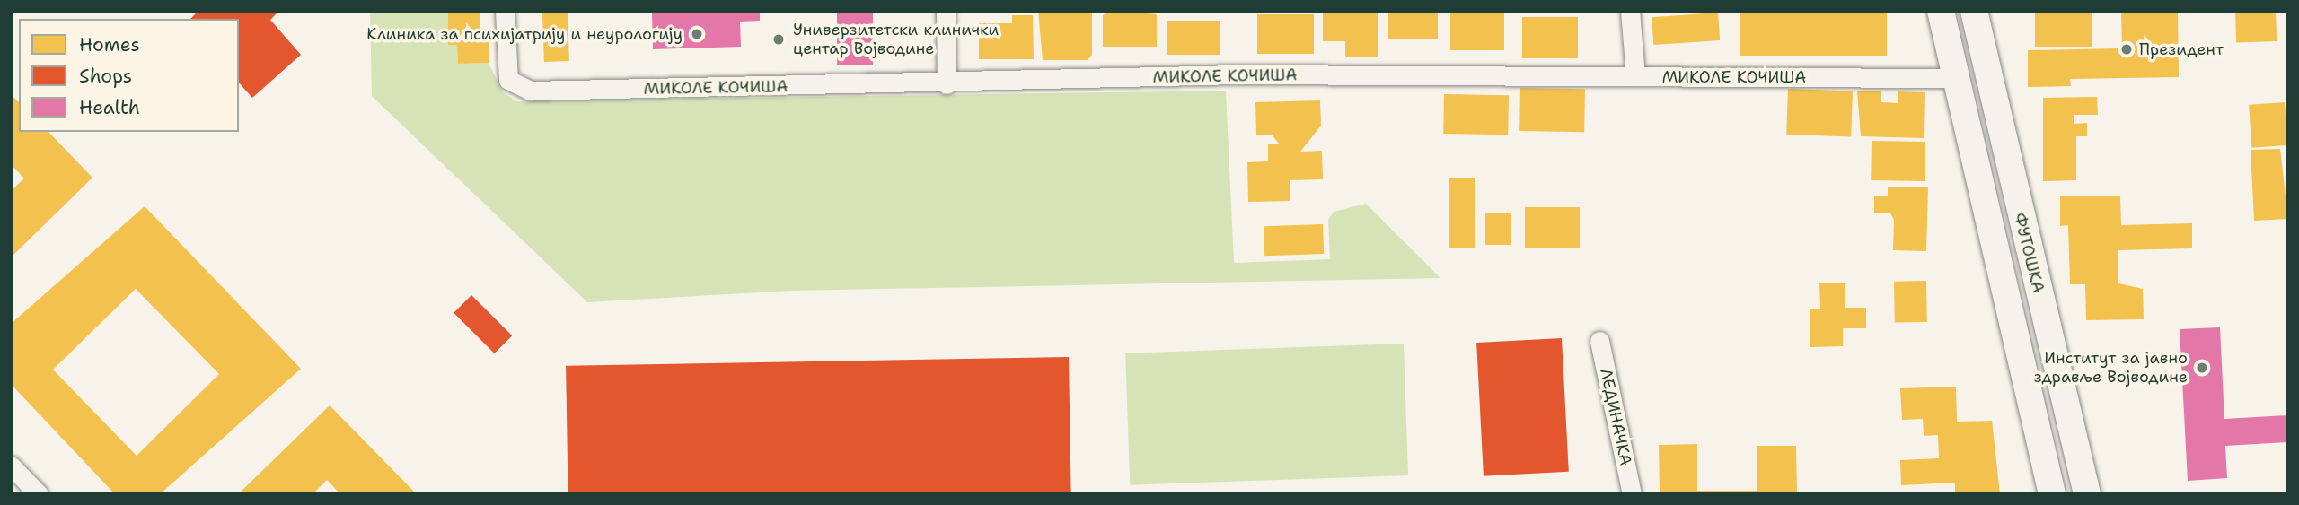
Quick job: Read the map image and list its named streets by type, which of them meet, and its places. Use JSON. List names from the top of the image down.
{
  "streets": {
    "main road": ["ФУТОШКА"],
    "street": ["МИКОЛЕ КОЧИША", "ЛЕДИНАЧКА"]
  },
  "crossings": [
    ["МИКОЛЕ КОЧИША", "ФУТОШКА"]
  ],
  "places": [
    "Клиника за психијатрију и неурологију",
    "Универзитетски клинички центар Војводине",
    "Президент",
    "Институт за јавно здравље Војводине"
  ],
  "legend": ["Homes", "Shops", "Health"]
}
